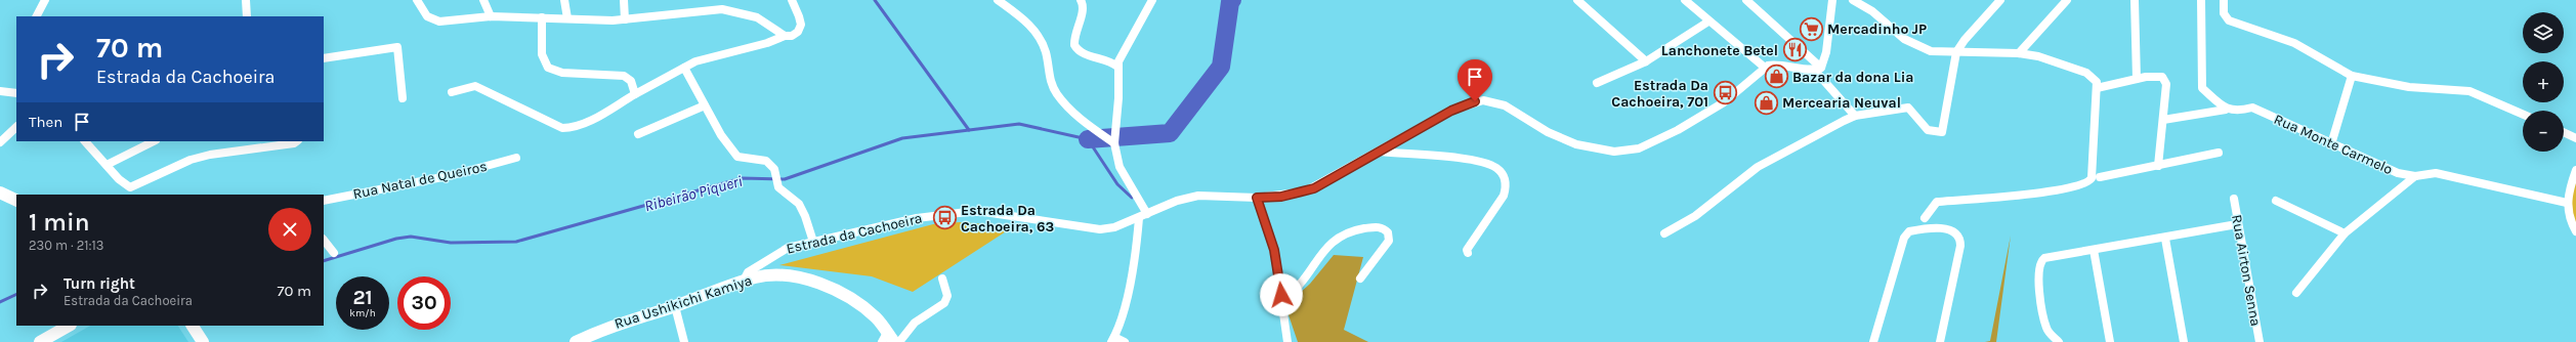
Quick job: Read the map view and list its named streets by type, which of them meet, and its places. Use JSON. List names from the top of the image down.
{
  "streets": {
    "main road": ["Rua Ushikichi Kamiya"],
    "street": [
      "Rua Monte Carmelo",
      "Rua Natal de Queiros",
      "Estrada da Cachoeira",
      "Rua Airton Senna"
    ]
  },
  "crossings": [
    ["Estrada da Cachoeira", "Rua Ushikichi Kamiya"]
  ],
  "water": ["Ribeirão Piqueri"],
  "places": {
    "supermarket": ["Mercadinho JP"],
    "restaurant": ["Lanchonete Betel"],
    "shop": ["Bazar da dona Lia", "Mercearia Neuval"],
    "bus stop": ["Estrada Da Cachoeira, 701", "Estrada Da Cachoeira, 63"]
  },
  "page": {
    "map_buttons": ["+", "−"],
    "turn": ["70 m", "Estrada da Cachoeira"],
    "then": "Then",
    "heading": ["1 min", "230 m · 21:13"],
    "list": [
      {
        "name": "Turn right",
        "note": "Estrada da Cachoeira",
        "value": "70 m"
      }
    ],
    "speed": "21 km/h",
    "limit": "30"
  }
}
